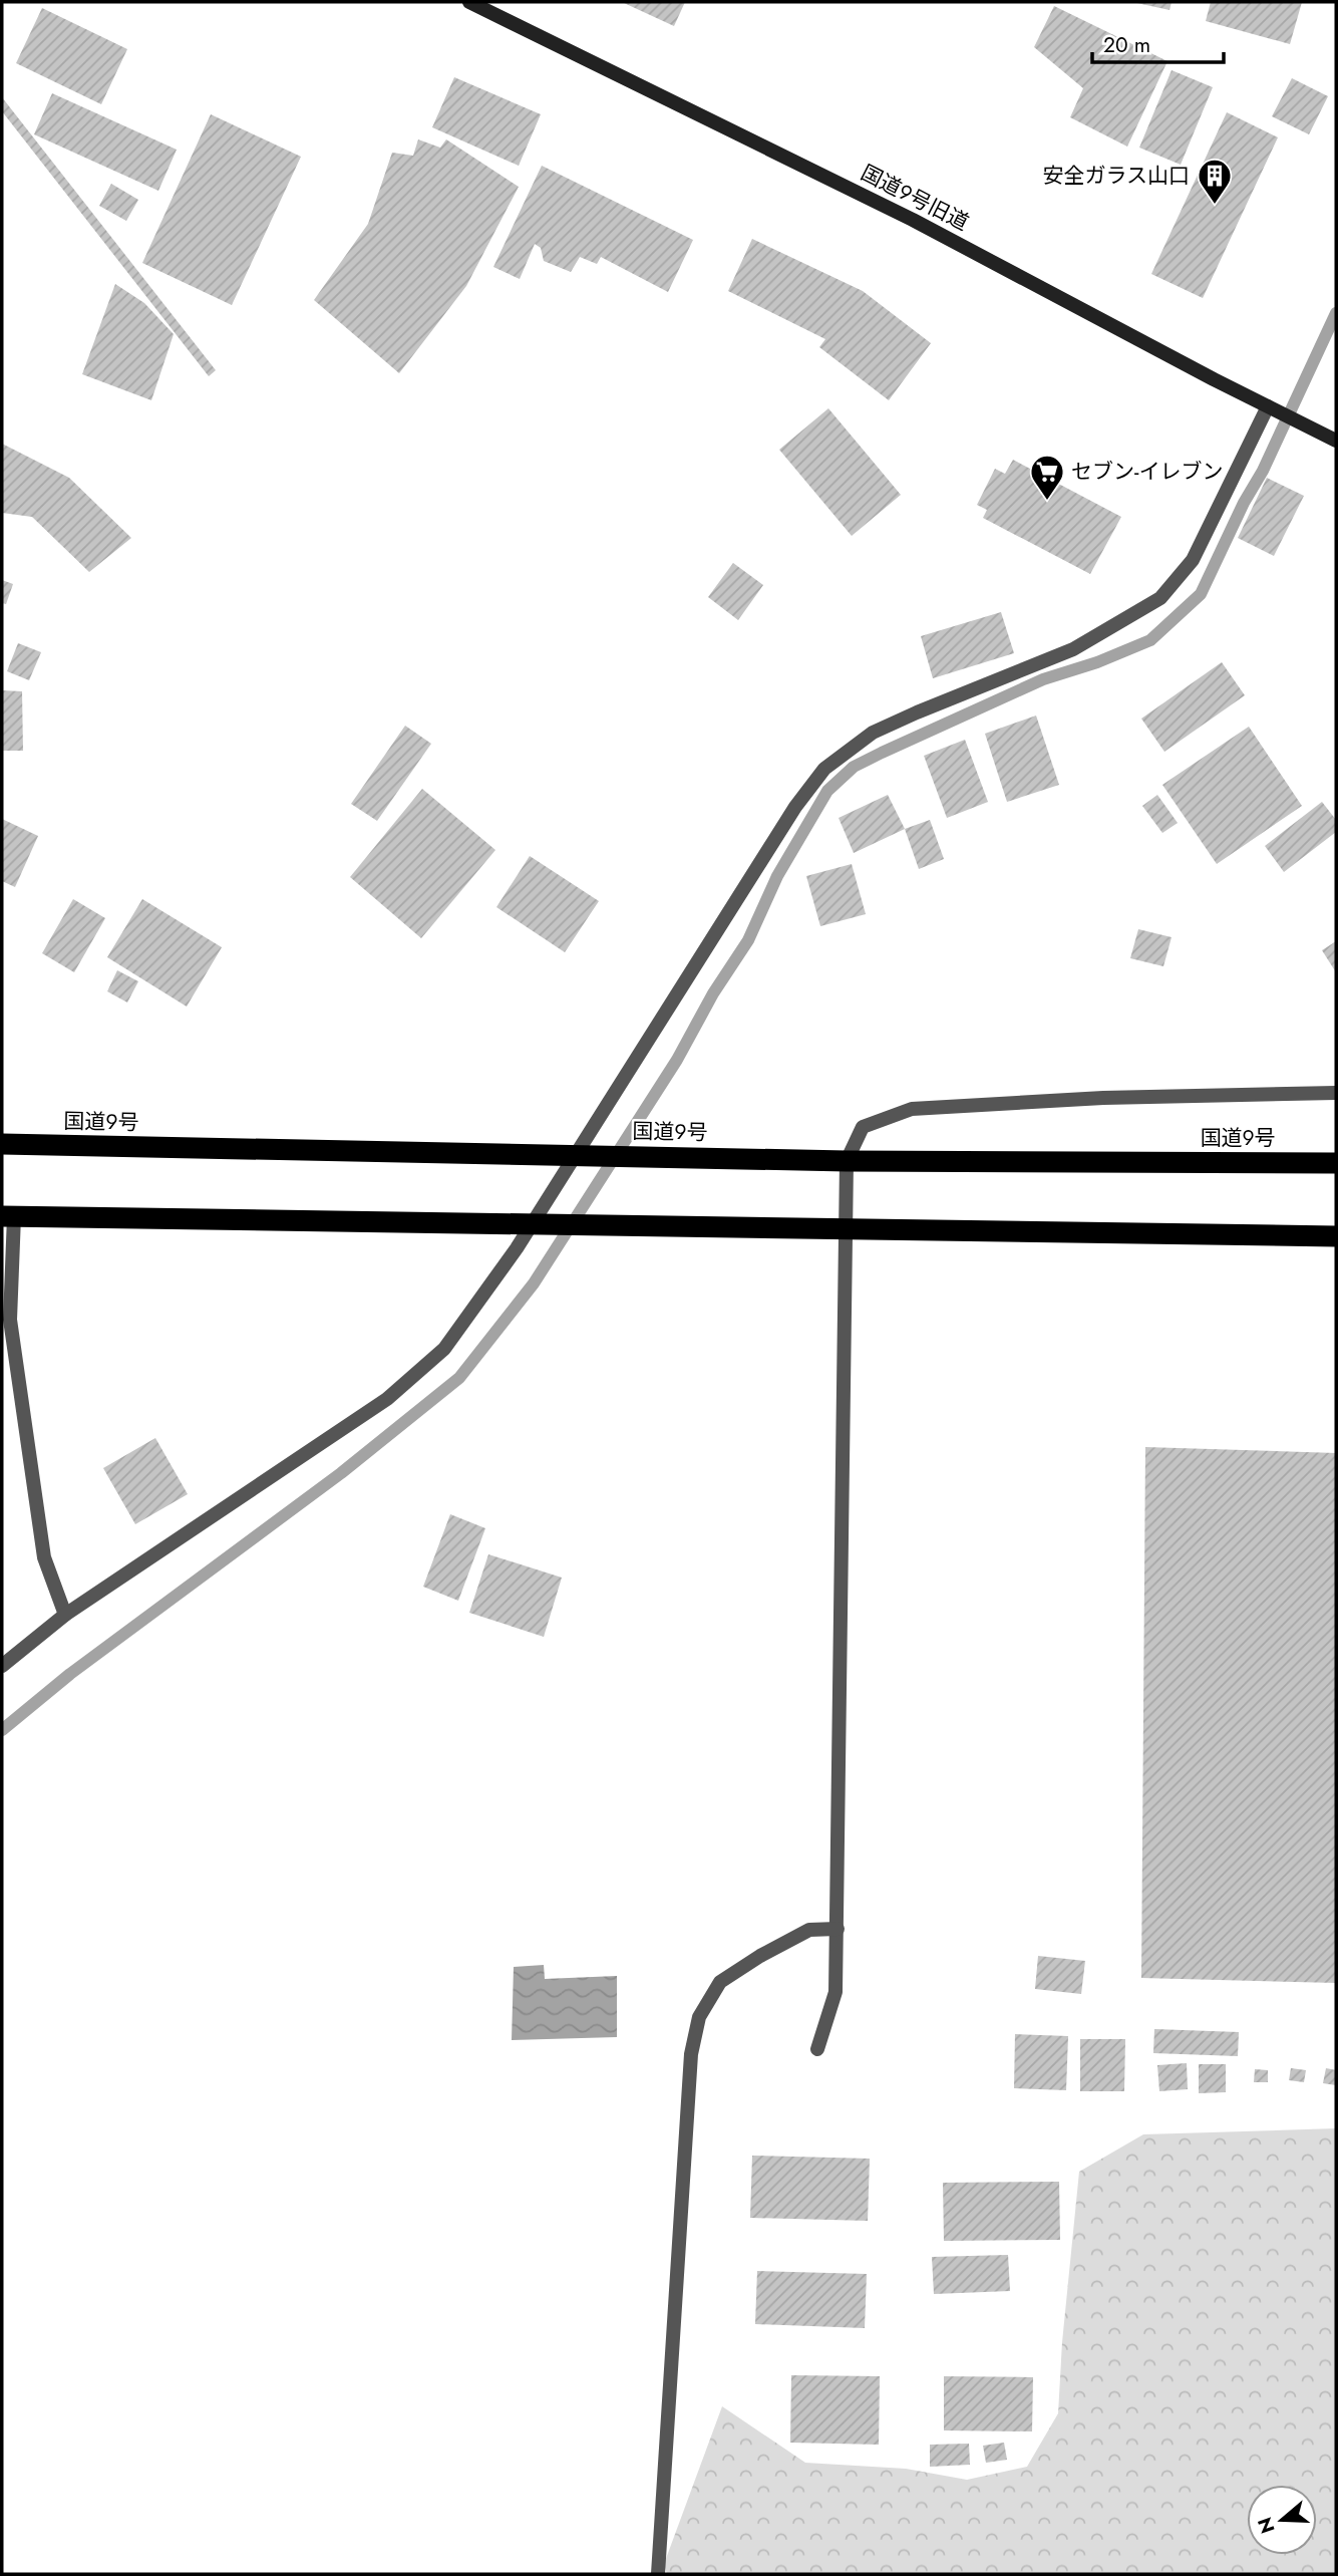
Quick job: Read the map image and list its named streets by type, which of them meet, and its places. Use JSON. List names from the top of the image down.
{
  "streets": {
    "highway": ["国道9号"],
    "street": ["国道9号旧道"]
  },
  "places": {
    "building": ["安全ガラス山口"],
    "supermarket": ["セブン-イレブン"]
  },
  "scale_bar": "20 m",
  "north": "left"
}
